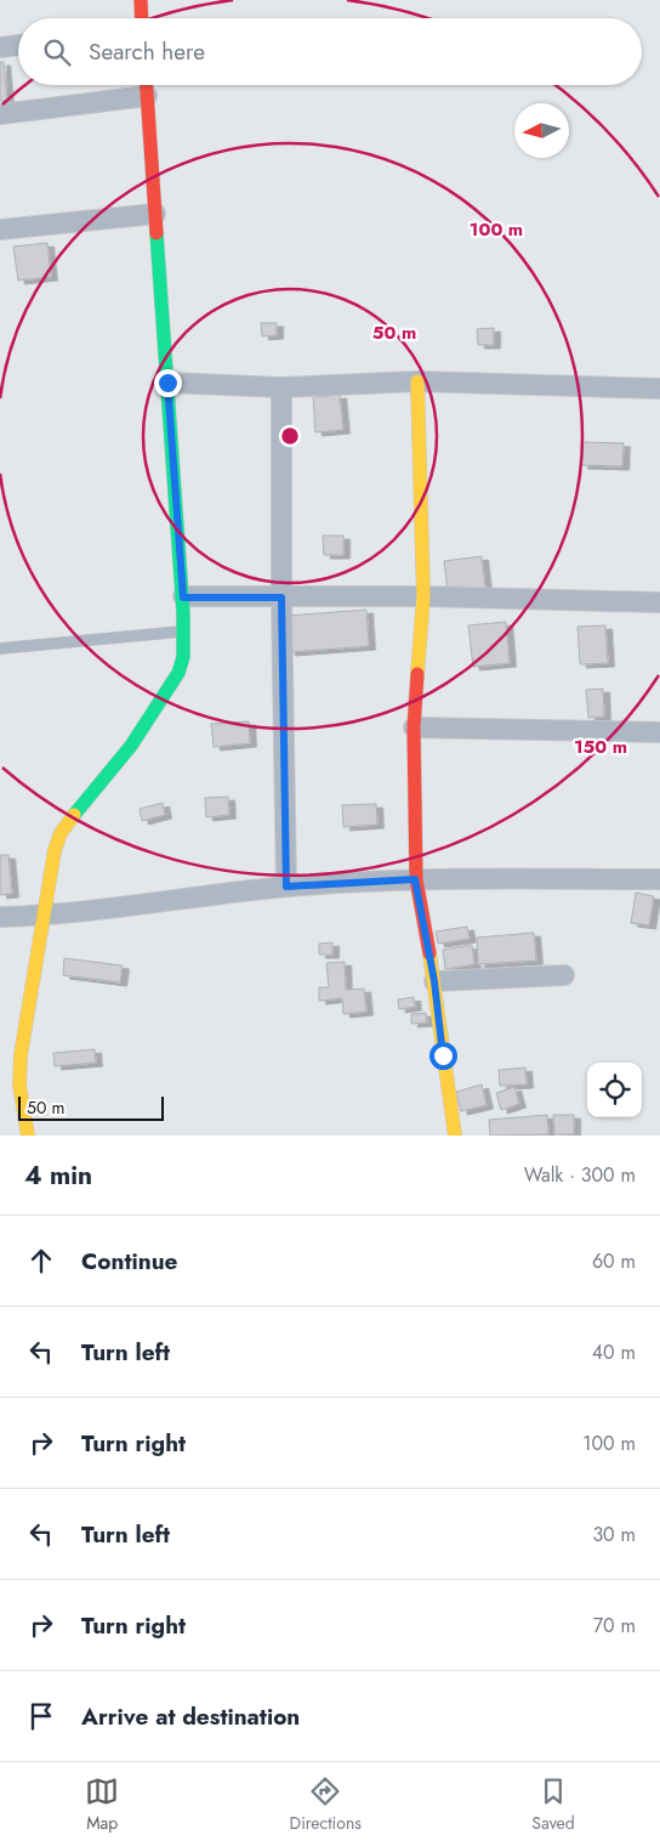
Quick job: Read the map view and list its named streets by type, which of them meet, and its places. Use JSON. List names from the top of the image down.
{
  "scale_bar": "50 m",
  "north": "left",
  "page": {
    "search": "Search here",
    "scale": "50 m",
    "heading": ["4 min", "Walk · 300 m"],
    "list": [
      ["Continue", "60 m"],
      ["Turn left", "40 m"],
      ["Turn right", "100 m"],
      ["Turn left", "30 m"],
      ["Turn right", "70 m"],
      "Arrive at destination"
    ],
    "nav": ["Map", "Directions", "Saved"]
  },
  "rings": ["100 m", "50 m", "150 m"]
}
